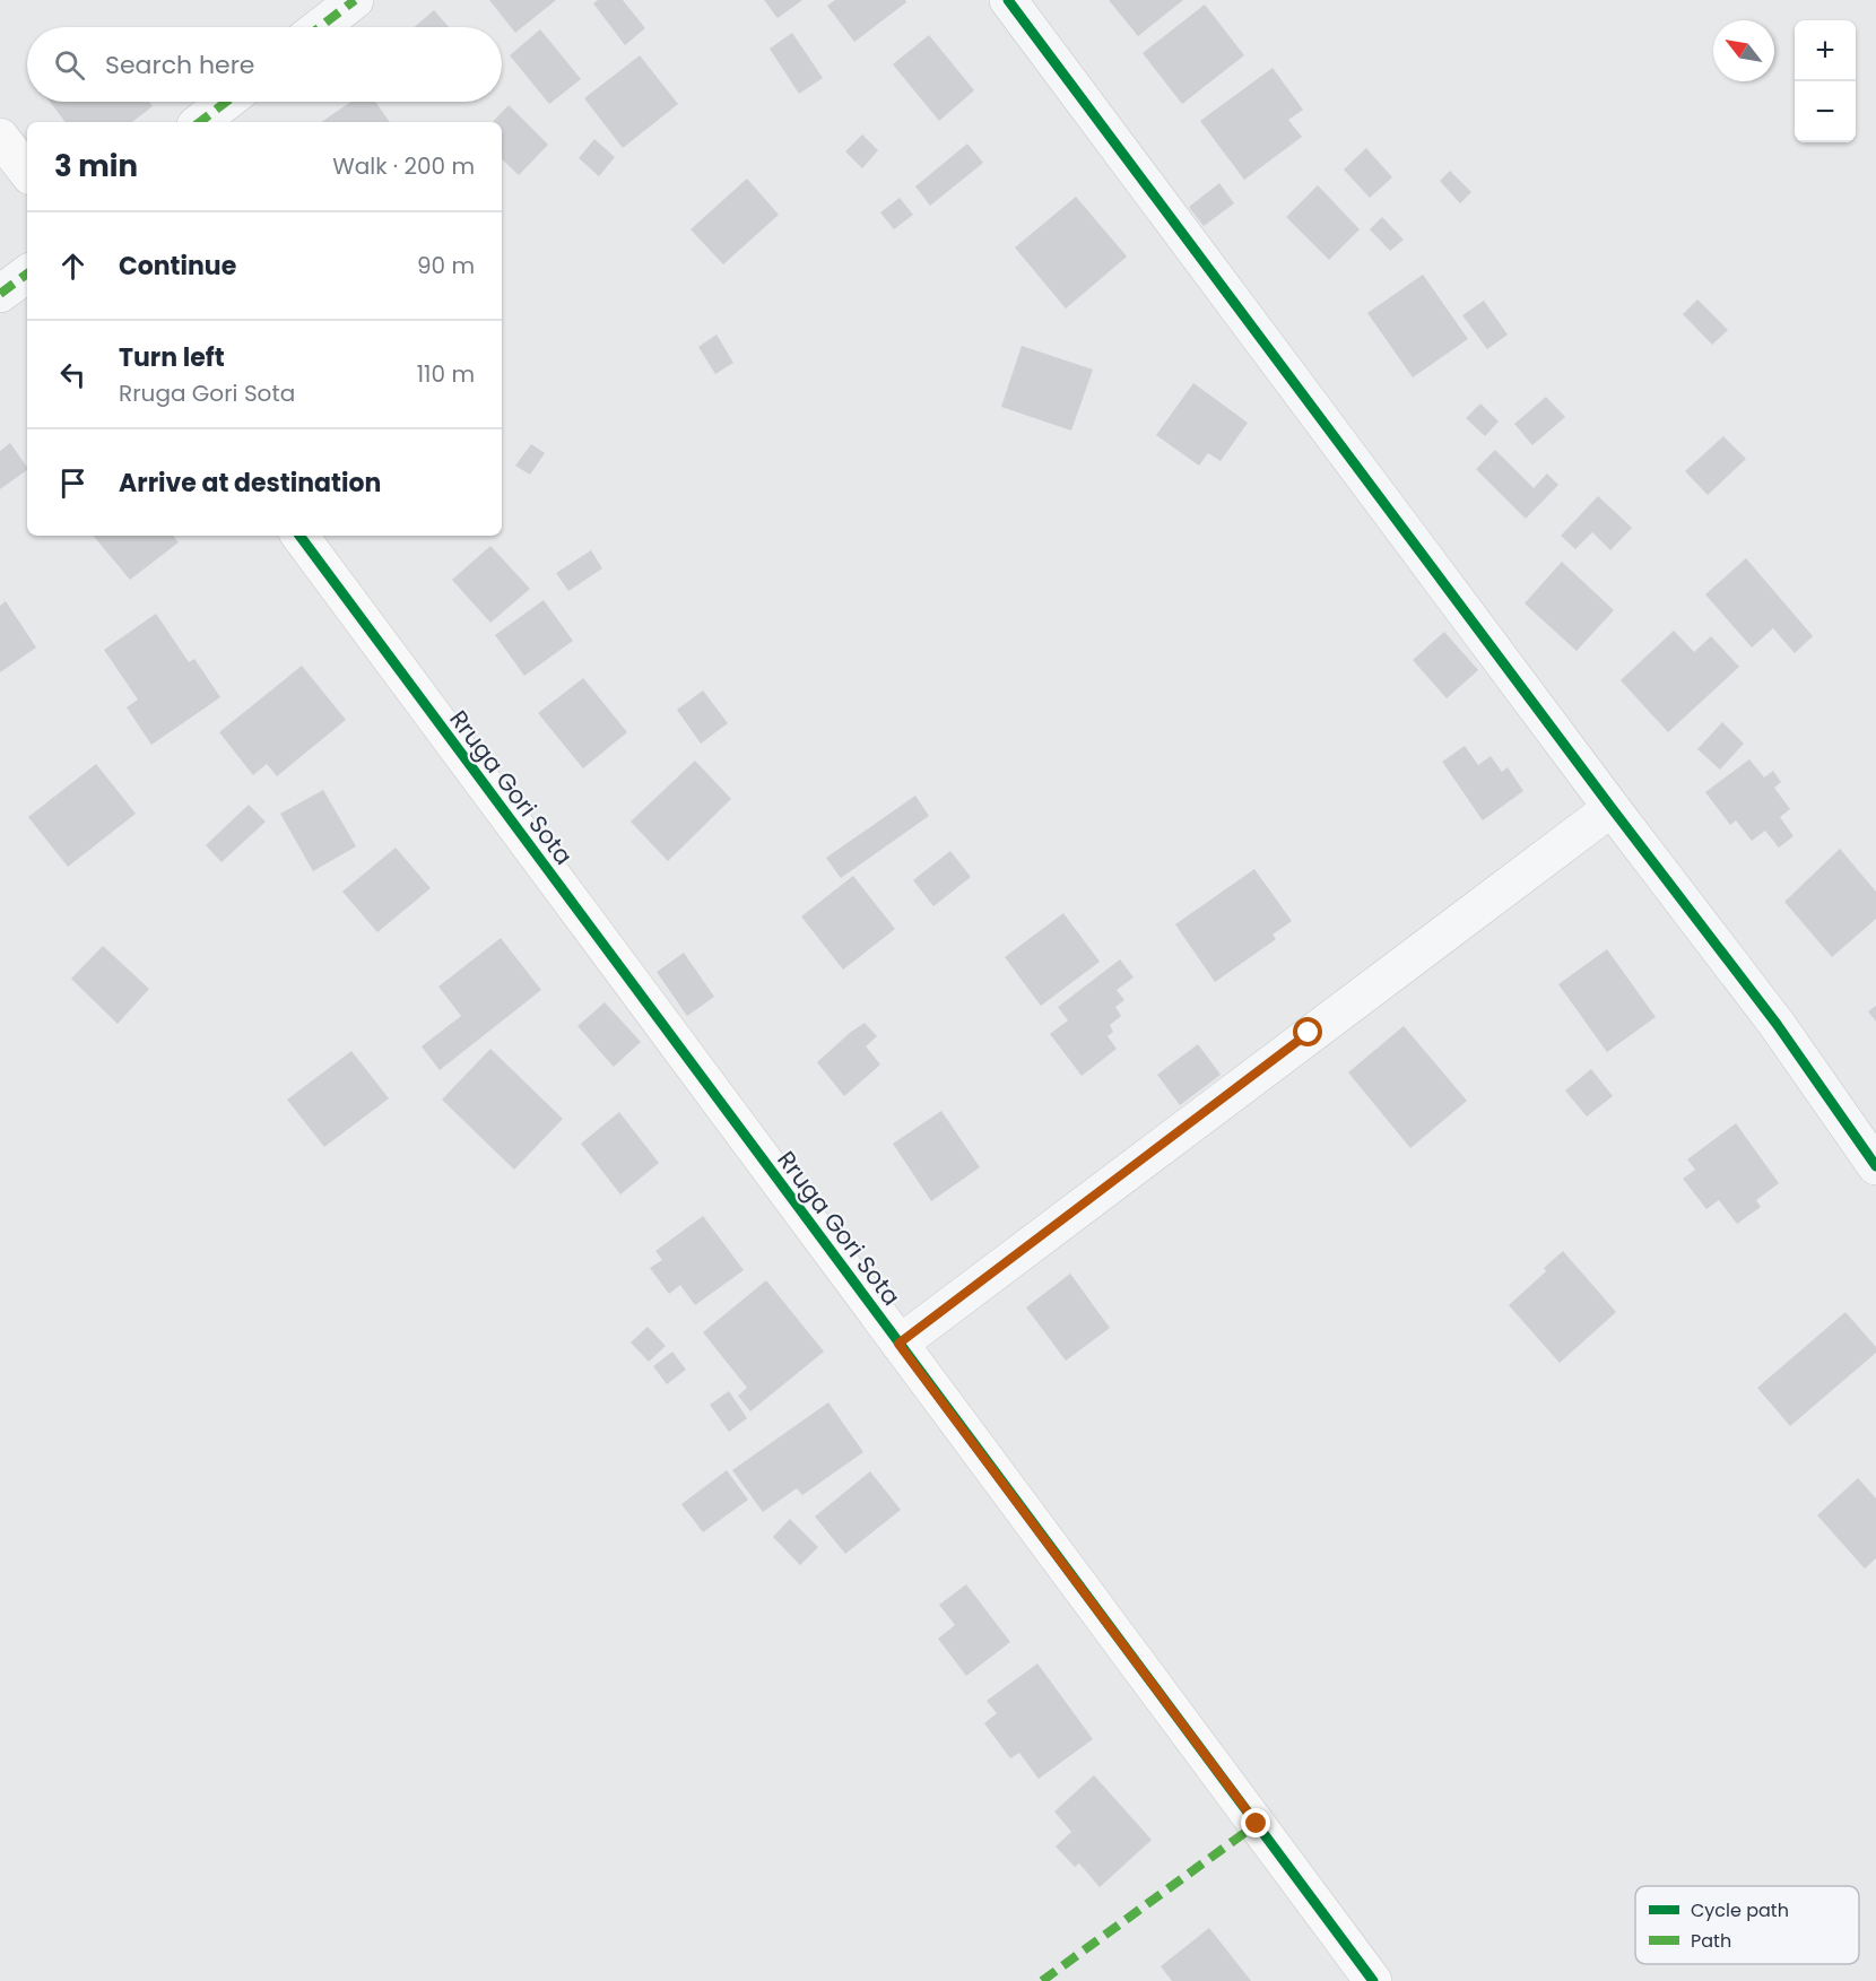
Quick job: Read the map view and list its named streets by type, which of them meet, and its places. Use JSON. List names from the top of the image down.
{
  "streets": {
    "street": ["Rruga Gori Sota"]
  },
  "legend": ["Cycle path", "Path"],
  "north": "top left",
  "page": {
    "map_buttons": ["+", "−"],
    "search": "Search here",
    "heading": ["3 min", "Walk · 200 m"],
    "list": [
      ["Continue", "90 m"],
      ["Turn left", "Rruga Gori Sota", "110 m"],
      "Arrive at destination"
    ]
  }
}
